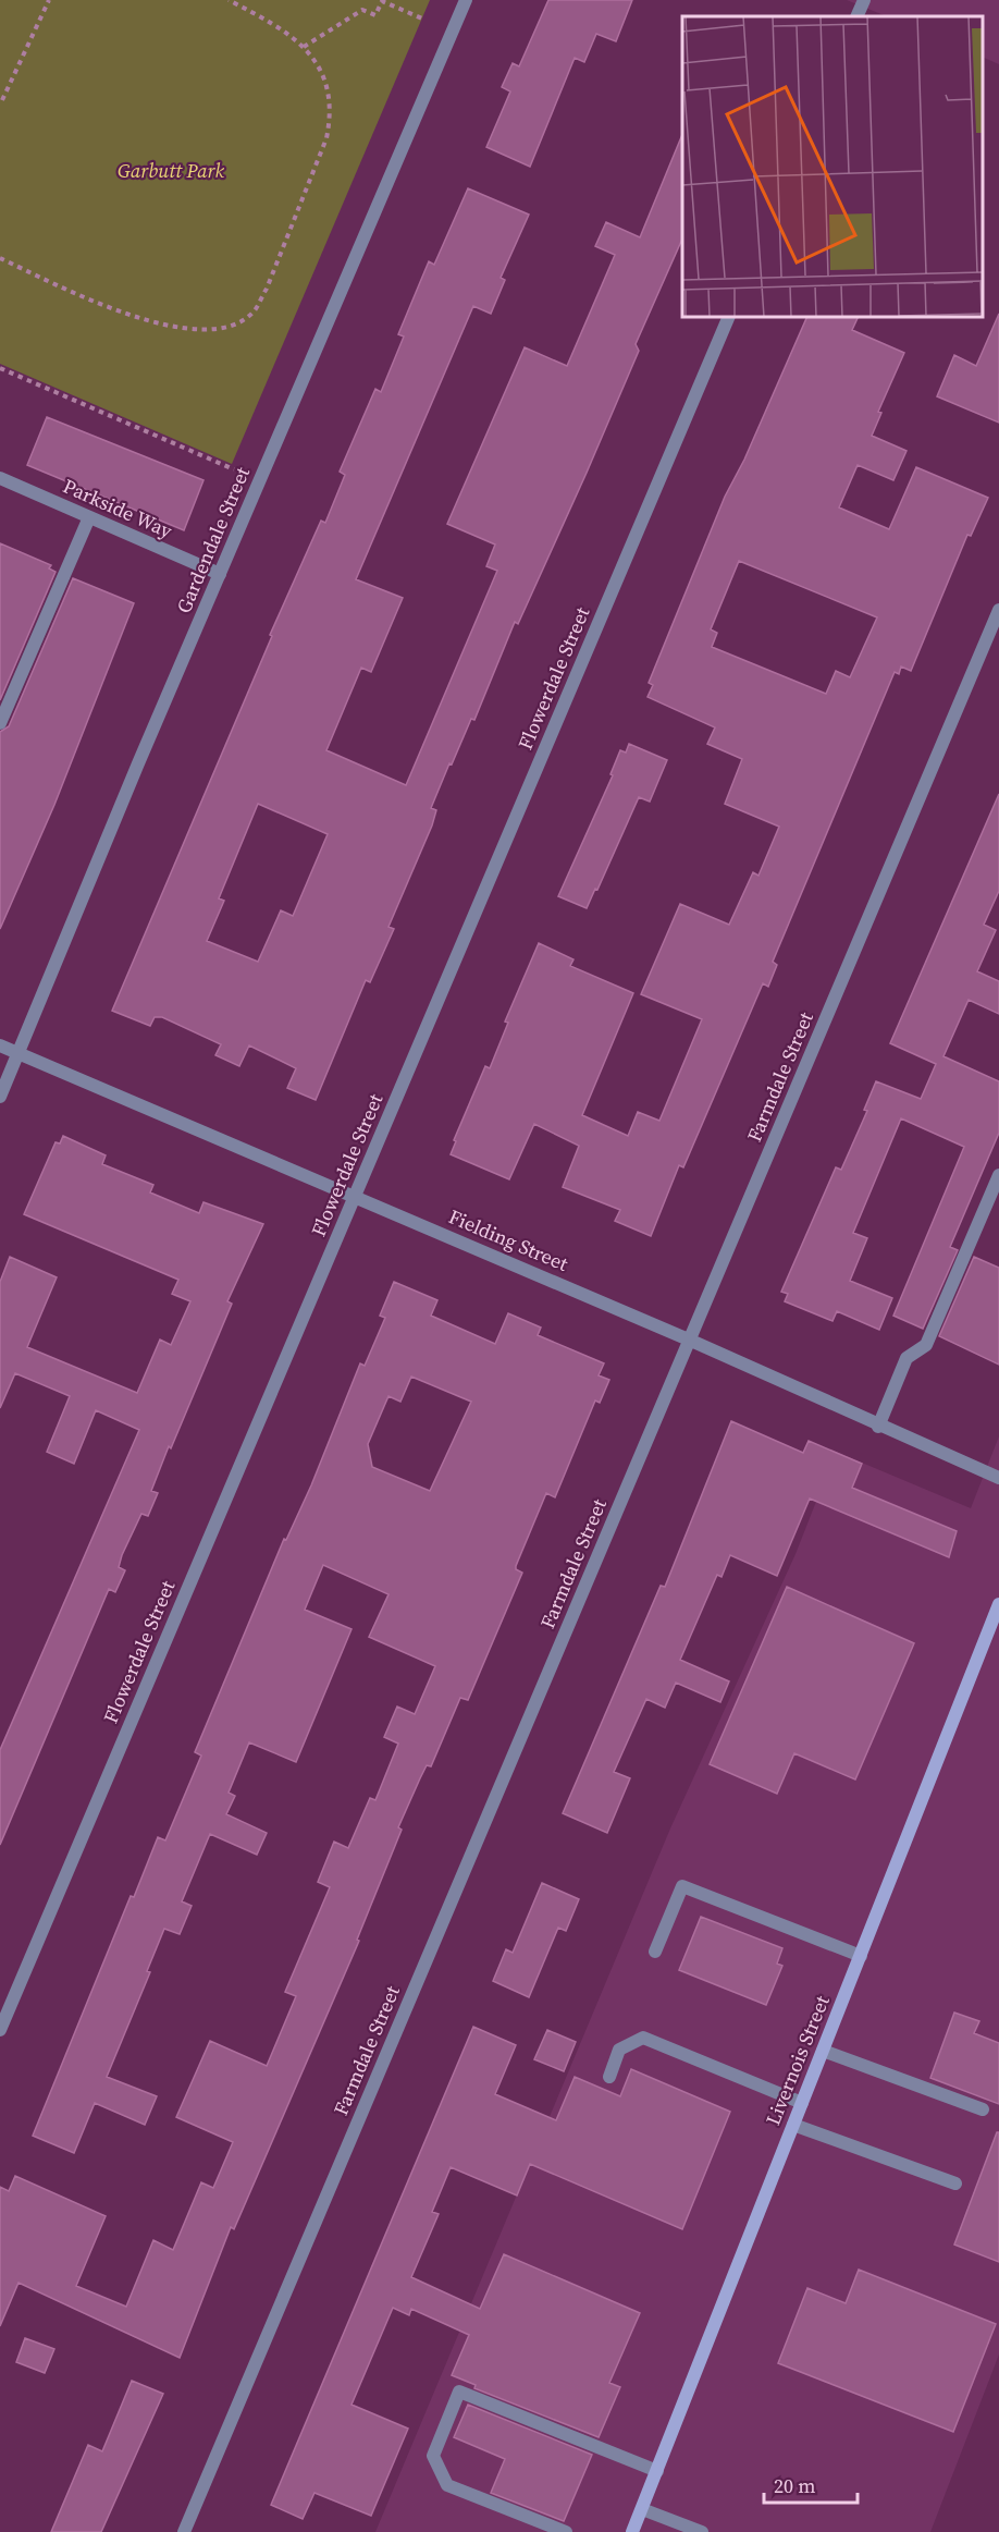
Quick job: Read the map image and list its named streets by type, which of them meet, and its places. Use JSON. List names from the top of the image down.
{
  "streets": {
    "street": [
      "Parkside Way",
      "Gardendale Street",
      "Flowerdale Street",
      "Farmdale Street",
      "Fielding Street",
      "Livernois Street"
    ]
  },
  "crossings": [
    ["Parkside Way", "Gardendale Street"],
    ["Gardendale Street", "Fielding Street"],
    ["Flowerdale Street", "Fielding Street"],
    ["Farmdale Street", "Fielding Street"]
  ],
  "parks": ["Garbutt Park"],
  "scale_bar": "20 m"
}
